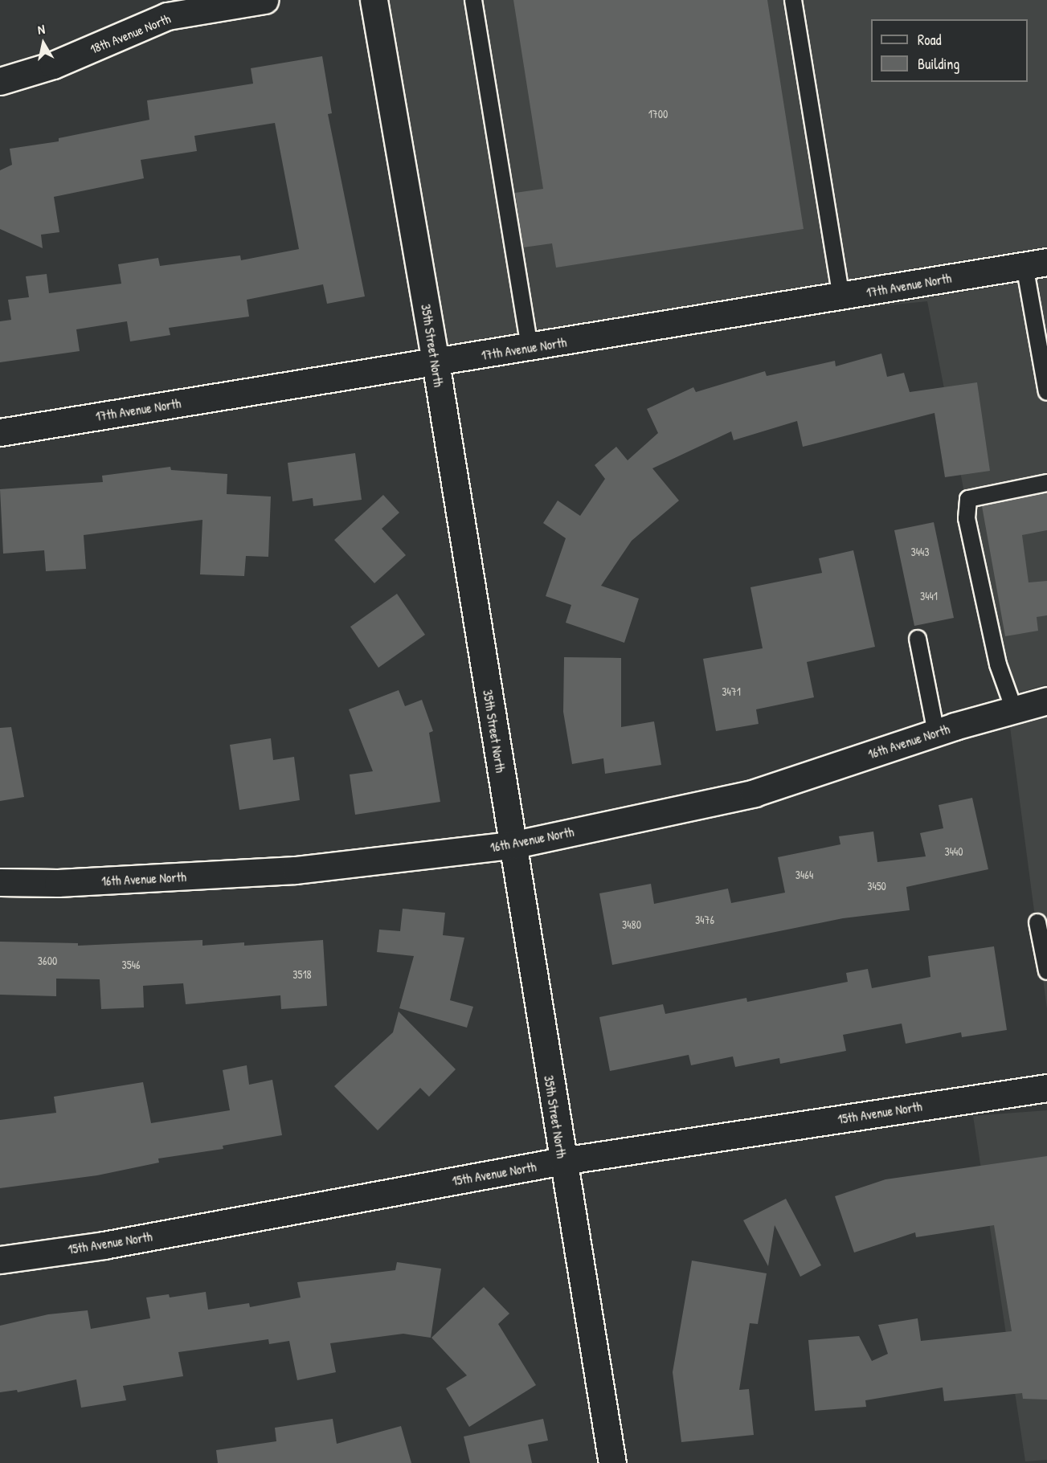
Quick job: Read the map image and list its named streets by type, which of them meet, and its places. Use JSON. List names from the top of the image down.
{
  "streets": {
    "street": [
      "18th Avenue North",
      "17th Avenue North",
      "35th Street North",
      "16th Avenue North",
      "15th Avenue North"
    ]
  },
  "crossings": [
    ["17th Avenue North", "35th Street North"],
    ["35th Street North", "16th Avenue North"],
    ["35th Street North", "15th Avenue North"]
  ],
  "house_numbers": [
    "1700",
    "3443",
    "3441",
    "3471",
    "3440",
    "3464",
    "3450",
    "3476",
    "3480",
    "3600",
    "3546",
    "3518"
  ],
  "legend": ["Road", "Building"],
  "north": "top"
}
